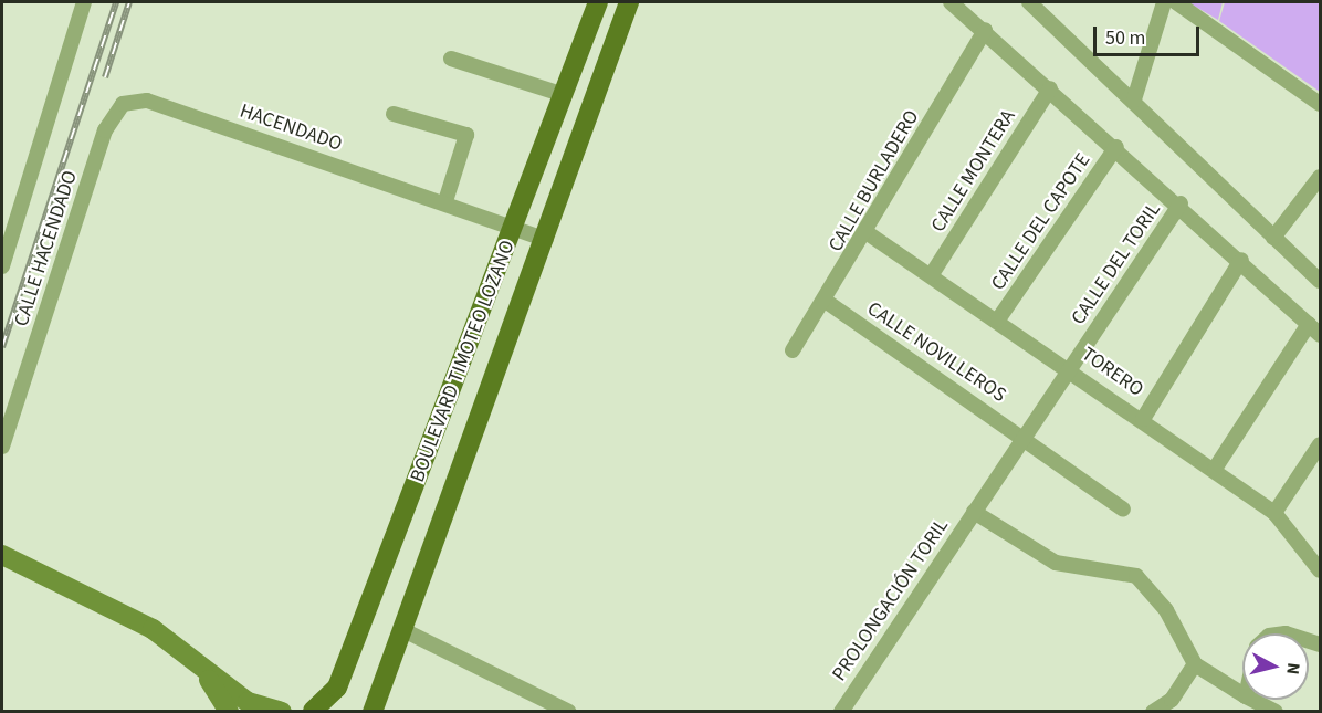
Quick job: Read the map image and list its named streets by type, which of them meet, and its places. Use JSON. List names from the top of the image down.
{
  "streets": {
    "main road": ["BOULEVARD TIMOTEO LOZANO"],
    "street": [
      "HACENDADO",
      "CALLE MONTERA",
      "CALLE BURLADERO",
      "CALLE DEL CAPOTE",
      "CALLE HACENDADO",
      "CALLE DEL TORIL",
      "CALLE NOVILLEROS",
      "TORERO",
      "PROLONGACIÓN TORIL"
    ]
  },
  "crossings": [
    ["HACENDADO", "CALLE HACENDADO"],
    ["HACENDADO", "BOULEVARD TIMOTEO LOZANO"],
    ["CALLE MONTERA", "TORERO"],
    ["CALLE BURLADERO", "CALLE NOVILLEROS"],
    ["CALLE BURLADERO", "TORERO"],
    ["CALLE DEL CAPOTE", "TORERO"],
    ["CALLE DEL TORIL", "CALLE NOVILLEROS"],
    ["CALLE DEL TORIL", "TORERO"],
    ["CALLE DEL TORIL", "PROLONGACIÓN TORIL"]
  ],
  "scale_bar": "50 m",
  "north": "right"
}
